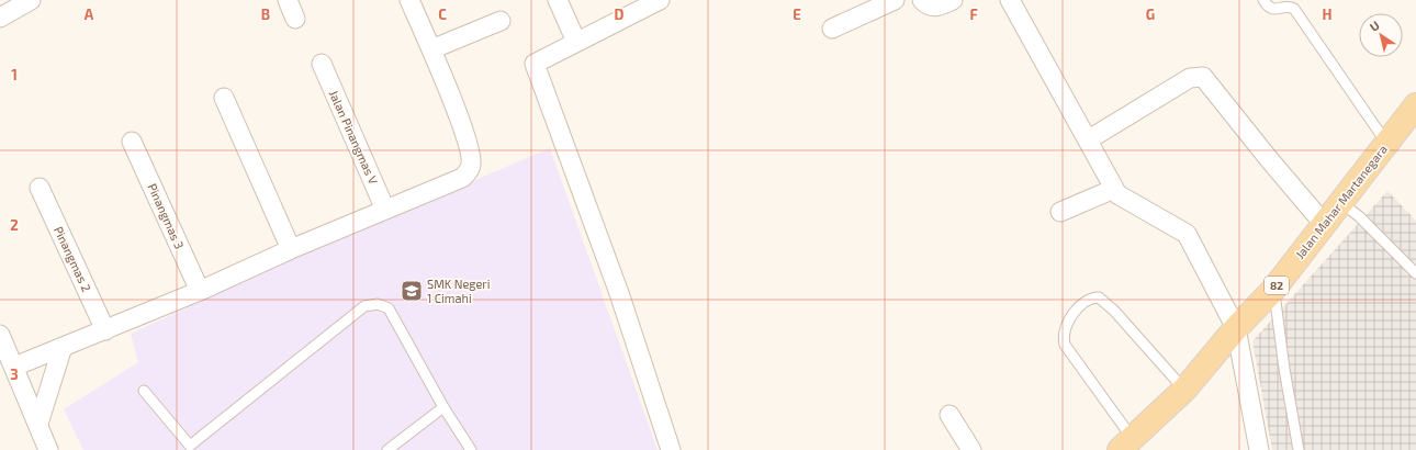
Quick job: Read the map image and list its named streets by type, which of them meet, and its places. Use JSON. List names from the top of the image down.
{
  "streets": {
    "main road": ["Jalan Mahar Martanegara", "82"],
    "street": ["Jalan Pinangmas V", "Pinangmas 3", "Pinangmas 2"]
  },
  "places": {
    "school or university": ["SMK Negeri 1 Cimahi"]
  },
  "north": "top left",
  "grid": {
    "columns": [
      "A",
      "B",
      "C",
      "D",
      "E",
      "F",
      "G",
      "H"
    ],
    "rows": ["1", "2", "3"]
  }
}
